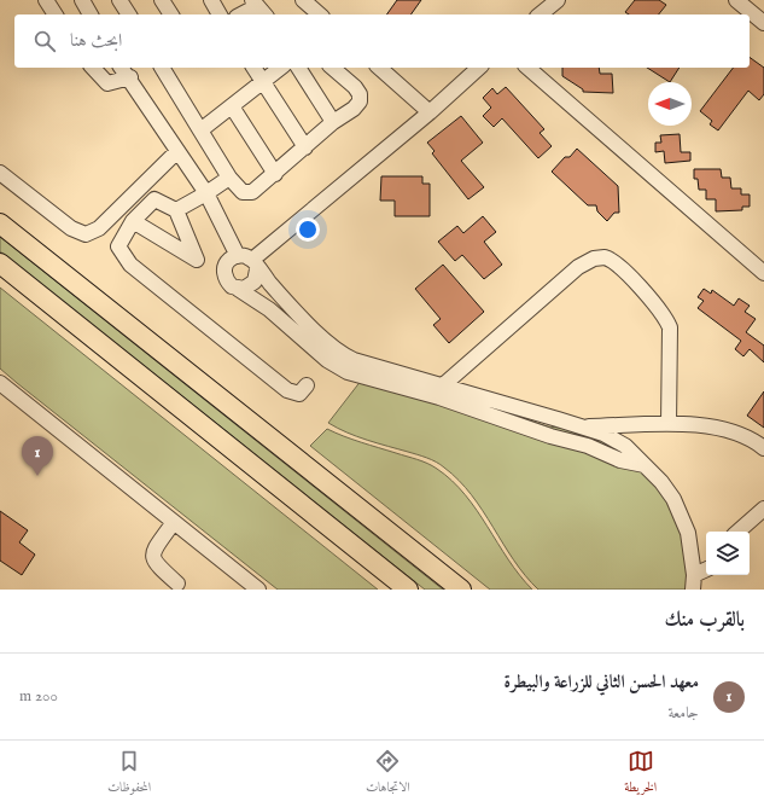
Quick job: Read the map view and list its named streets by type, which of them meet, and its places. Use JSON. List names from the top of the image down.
{
  "north": "left",
  "page": {
    "search": "ابحث هنا",
    "pins": "1",
    "heading": "بالقرب منك",
    "list": [
      {
        "mark": "1",
        "name": "معهد الحسن الثاني للزراعة والبيطرة",
        "note": "جامعة",
        "value": "200 m"
      }
    ],
    "nav": ["الخريطة", "الاتجاهات", "المحفوظات"]
  }
}
